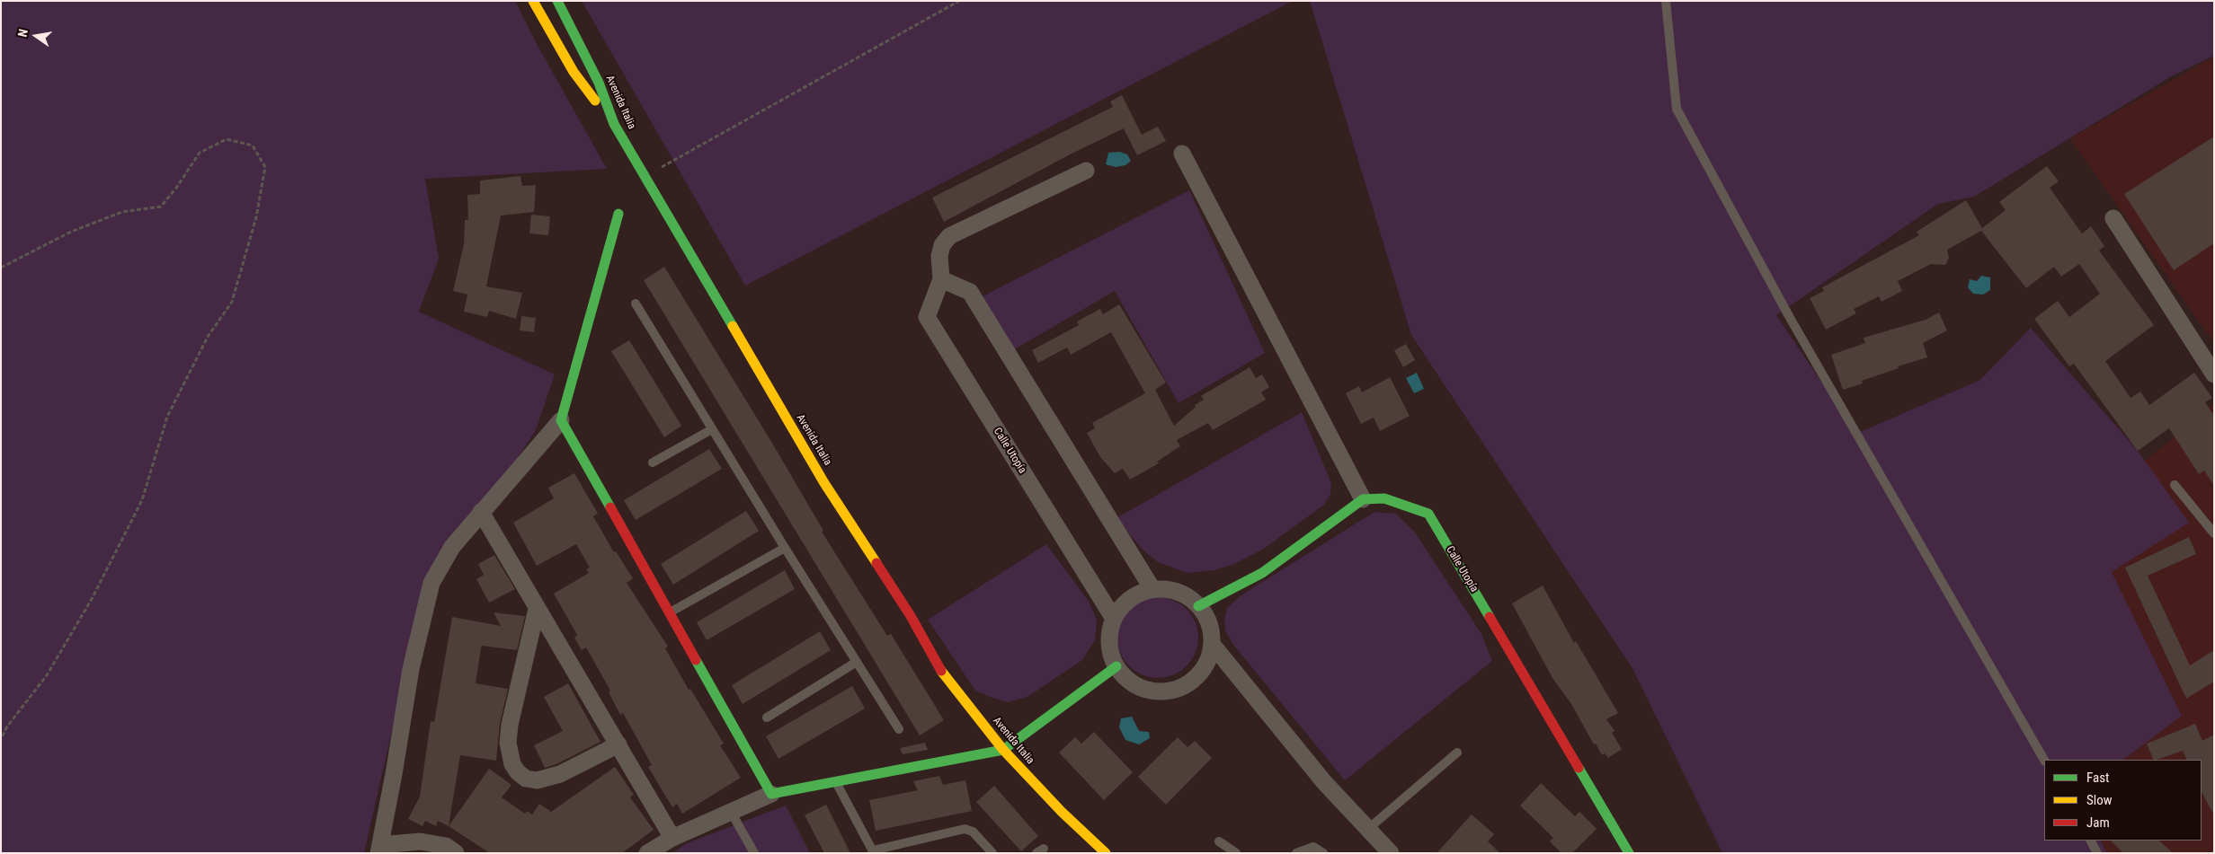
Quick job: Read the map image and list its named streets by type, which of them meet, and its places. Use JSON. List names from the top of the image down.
{
  "streets": {
    "street": ["Avenida Italia", "Calle Utopía"]
  },
  "legend": ["Fast", "Slow", "Jam"],
  "north": "left"
}
